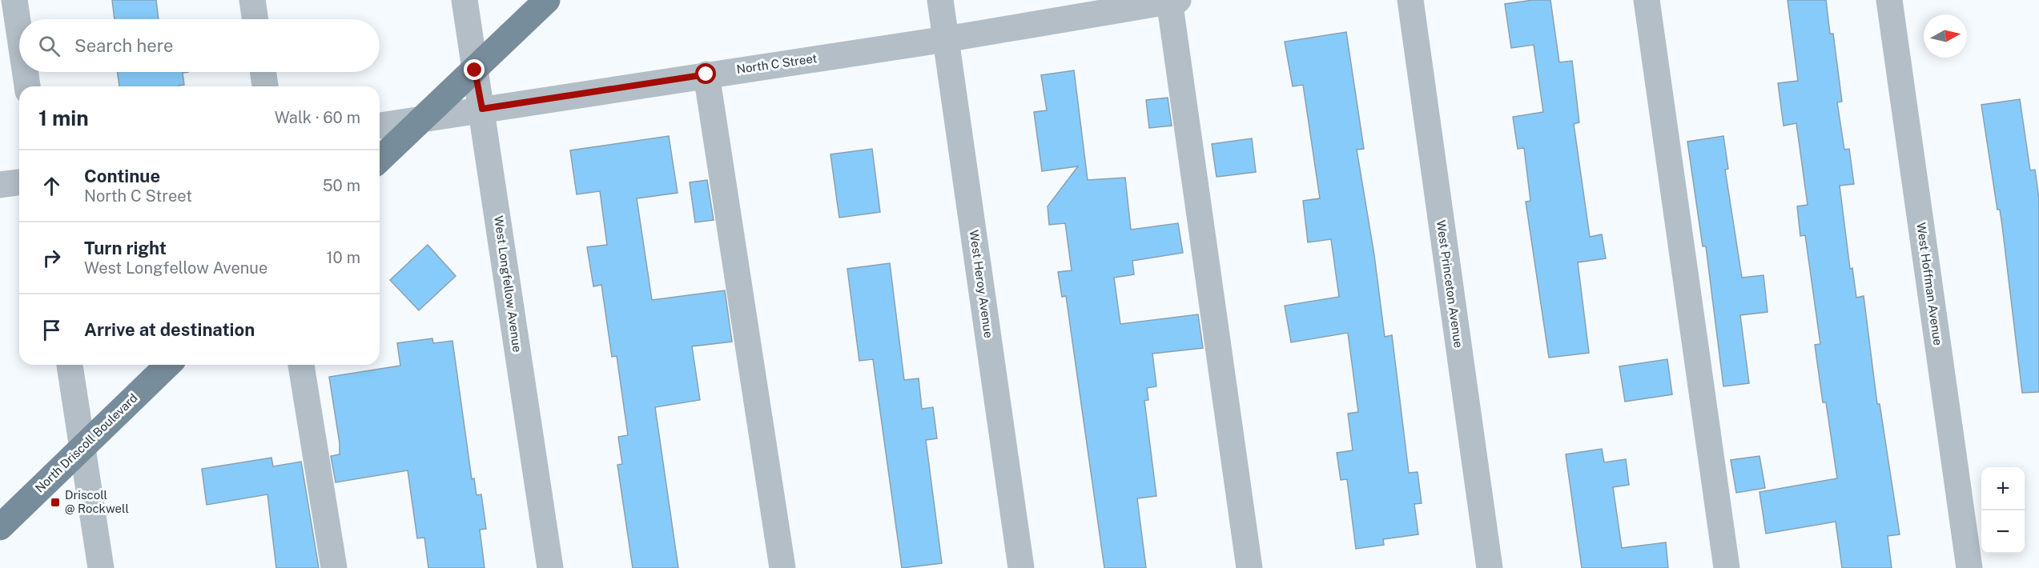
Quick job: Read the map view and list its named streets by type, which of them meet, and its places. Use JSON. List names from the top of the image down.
{
  "streets": {
    "main road": ["North Driscoll Boulevard"],
    "street": [
      "North C Street",
      "West Longfellow Avenue",
      "West Heroy Avenue",
      "West Princeton Avenue",
      "West Hoffman Avenue"
    ]
  },
  "crossings": [
    ["North C Street", "West Longfellow Avenue"],
    ["North C Street", "West Heroy Avenue"]
  ],
  "places": {
    "transit": ["Driscoll @ Rockwell"]
  },
  "north": "right",
  "page": {
    "search": "Search here",
    "heading": ["1 min", "Walk · 60 m"],
    "list": [
      ["Continue", "North C Street", "50 m"],
      ["Turn right", "West Longfellow Avenue", "10 m"],
      "Arrive at destination"
    ],
    "map_buttons": ["+", "−"]
  }
}
